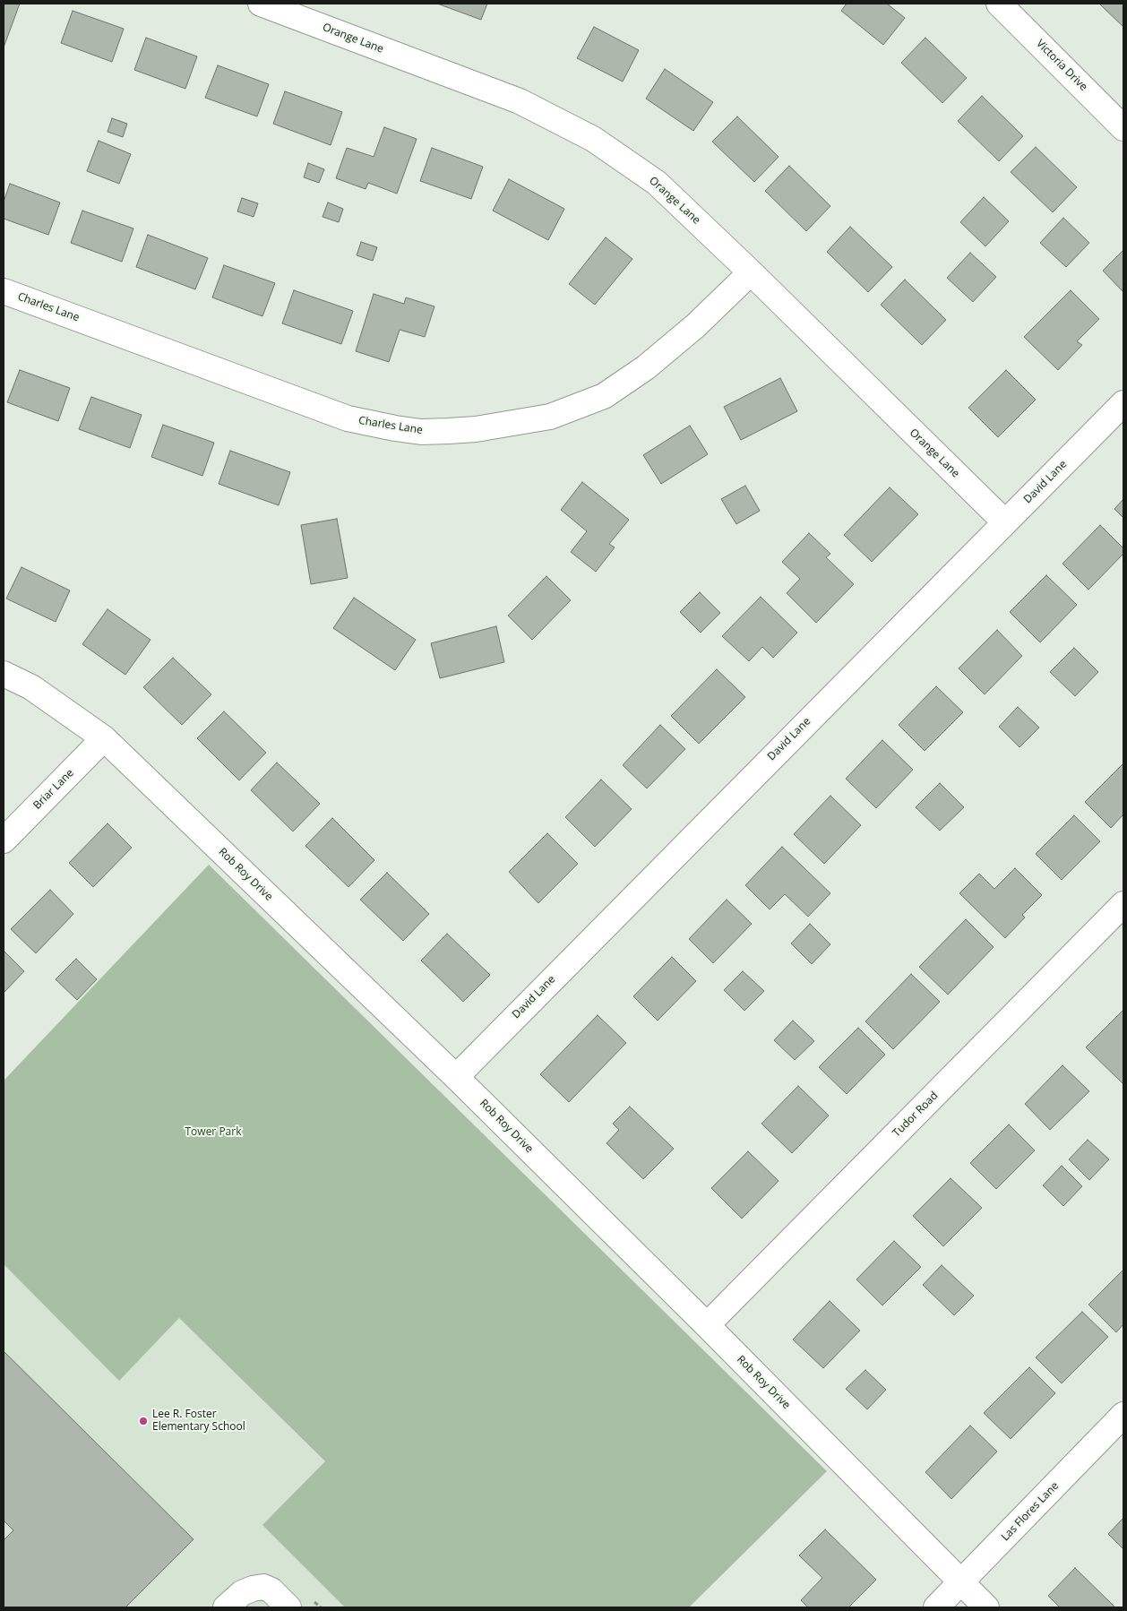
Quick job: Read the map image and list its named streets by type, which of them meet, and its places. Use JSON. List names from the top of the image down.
{
  "streets": {
    "street": [
      "Orange Lane",
      "Victoria Drive",
      "Charles Lane",
      "David Lane",
      "Briar Lane",
      "Rob Roy Drive",
      "Tudor Road",
      "Las Flores Lane"
    ]
  },
  "crossings": [
    ["Orange Lane", "Charles Lane"],
    ["Orange Lane", "David Lane"],
    ["David Lane", "Rob Roy Drive"],
    ["Briar Lane", "Rob Roy Drive"],
    ["Rob Roy Drive", "Tudor Road"],
    ["Rob Roy Drive", "Las Flores Lane"]
  ],
  "parks": ["Tower Park"],
  "places": ["Lee R. Foster Elementary School"]
}
